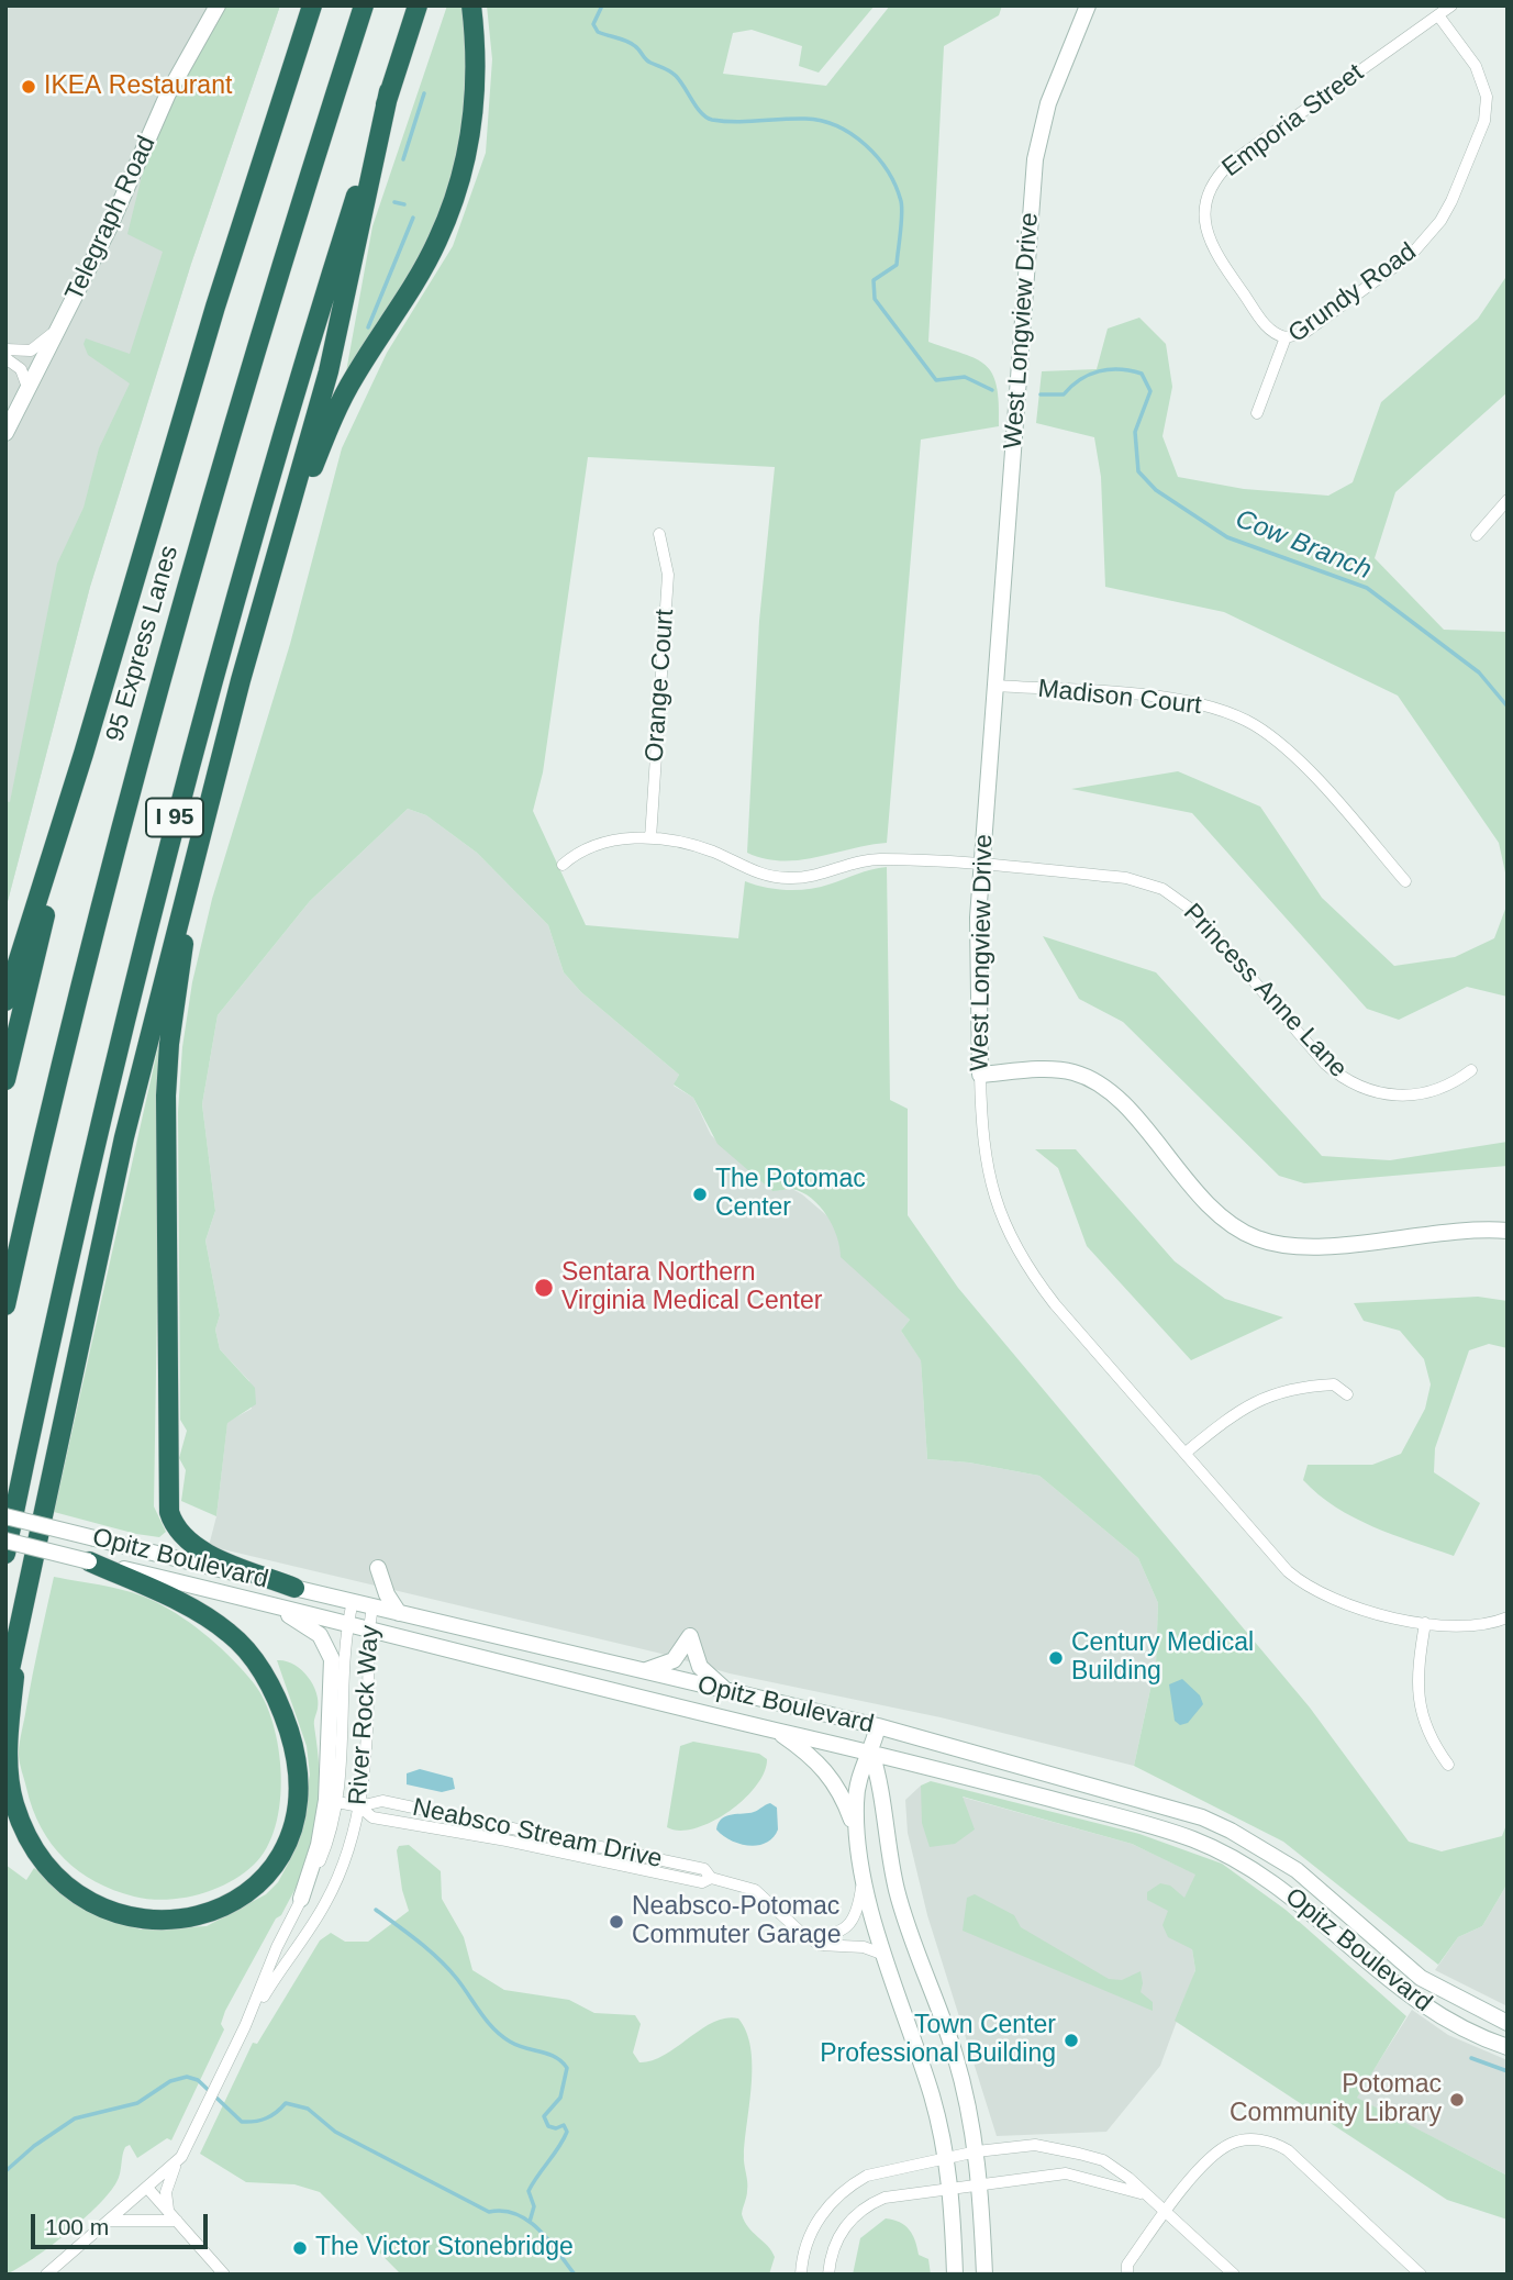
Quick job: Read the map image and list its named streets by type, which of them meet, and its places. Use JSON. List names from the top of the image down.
{
  "streets": {
    "highway": ["95 Express Lanes", "I 95"],
    "main road": ["Telegraph Road", "West Longview Drive", "Opitz Boulevard"],
    "street": [
      "Emporia Street",
      "Grundy Road",
      "Orange Court",
      "Madison Court",
      "Princess Anne Lane",
      "River Rock Way",
      "Neabsco Stream Drive"
    ]
  },
  "crossings": [
    ["Emporia Street", "Grundy Road"],
    ["West Longview Drive", "Madison Court"],
    ["West Longview Drive", "Princess Anne Lane"],
    ["Orange Court", "Princess Anne Lane"],
    ["Opitz Boulevard", "River Rock Way"],
    ["River Rock Way", "Neabsco Stream Drive"]
  ],
  "water": ["Cow Branch"],
  "places": [
    "IKEA Restaurant",
    "The Potomac Center",
    "Sentara Northern Virginia Medical Center",
    "Century Medical Building",
    "Neabsco-Potomac Commuter Garage",
    "Town Center Professional Building",
    "Potomac Community Library",
    "The Victor Stonebridge"
  ],
  "scale_bar": "100 m"
}
